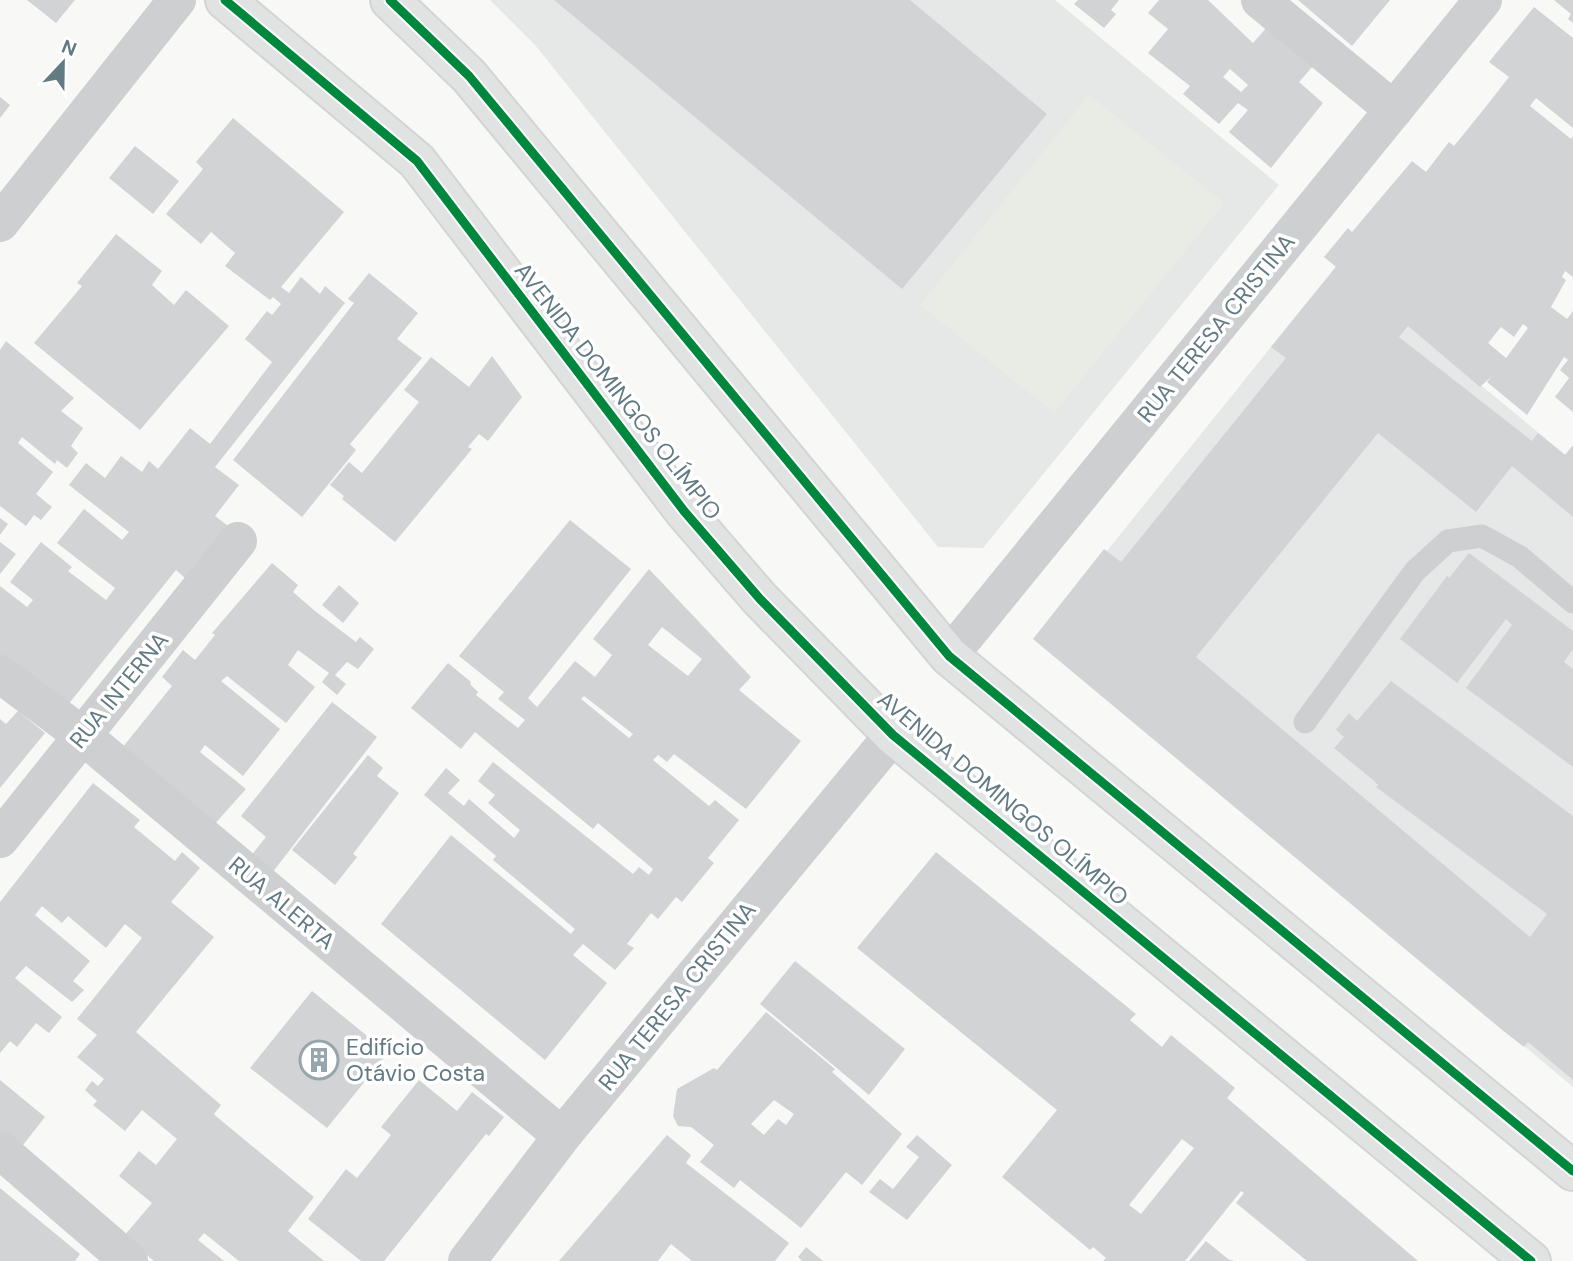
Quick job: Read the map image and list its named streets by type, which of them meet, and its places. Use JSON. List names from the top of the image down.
{
  "streets": {
    "main road": ["AVENIDA DOMINGOS OLÍMPIO"],
    "street": ["RUA TERESA CRISTINA", "RUA INTERNA", "RUA ALERTA"]
  },
  "crossings": [
    ["RUA TERESA CRISTINA", "AVENIDA DOMINGOS OLÍMPIO"],
    ["RUA TERESA CRISTINA", "RUA ALERTA"],
    ["RUA INTERNA", "RUA ALERTA"]
  ],
  "places": {
    "building": ["Edifício Otávio Costa"]
  },
  "north": "top"
}
